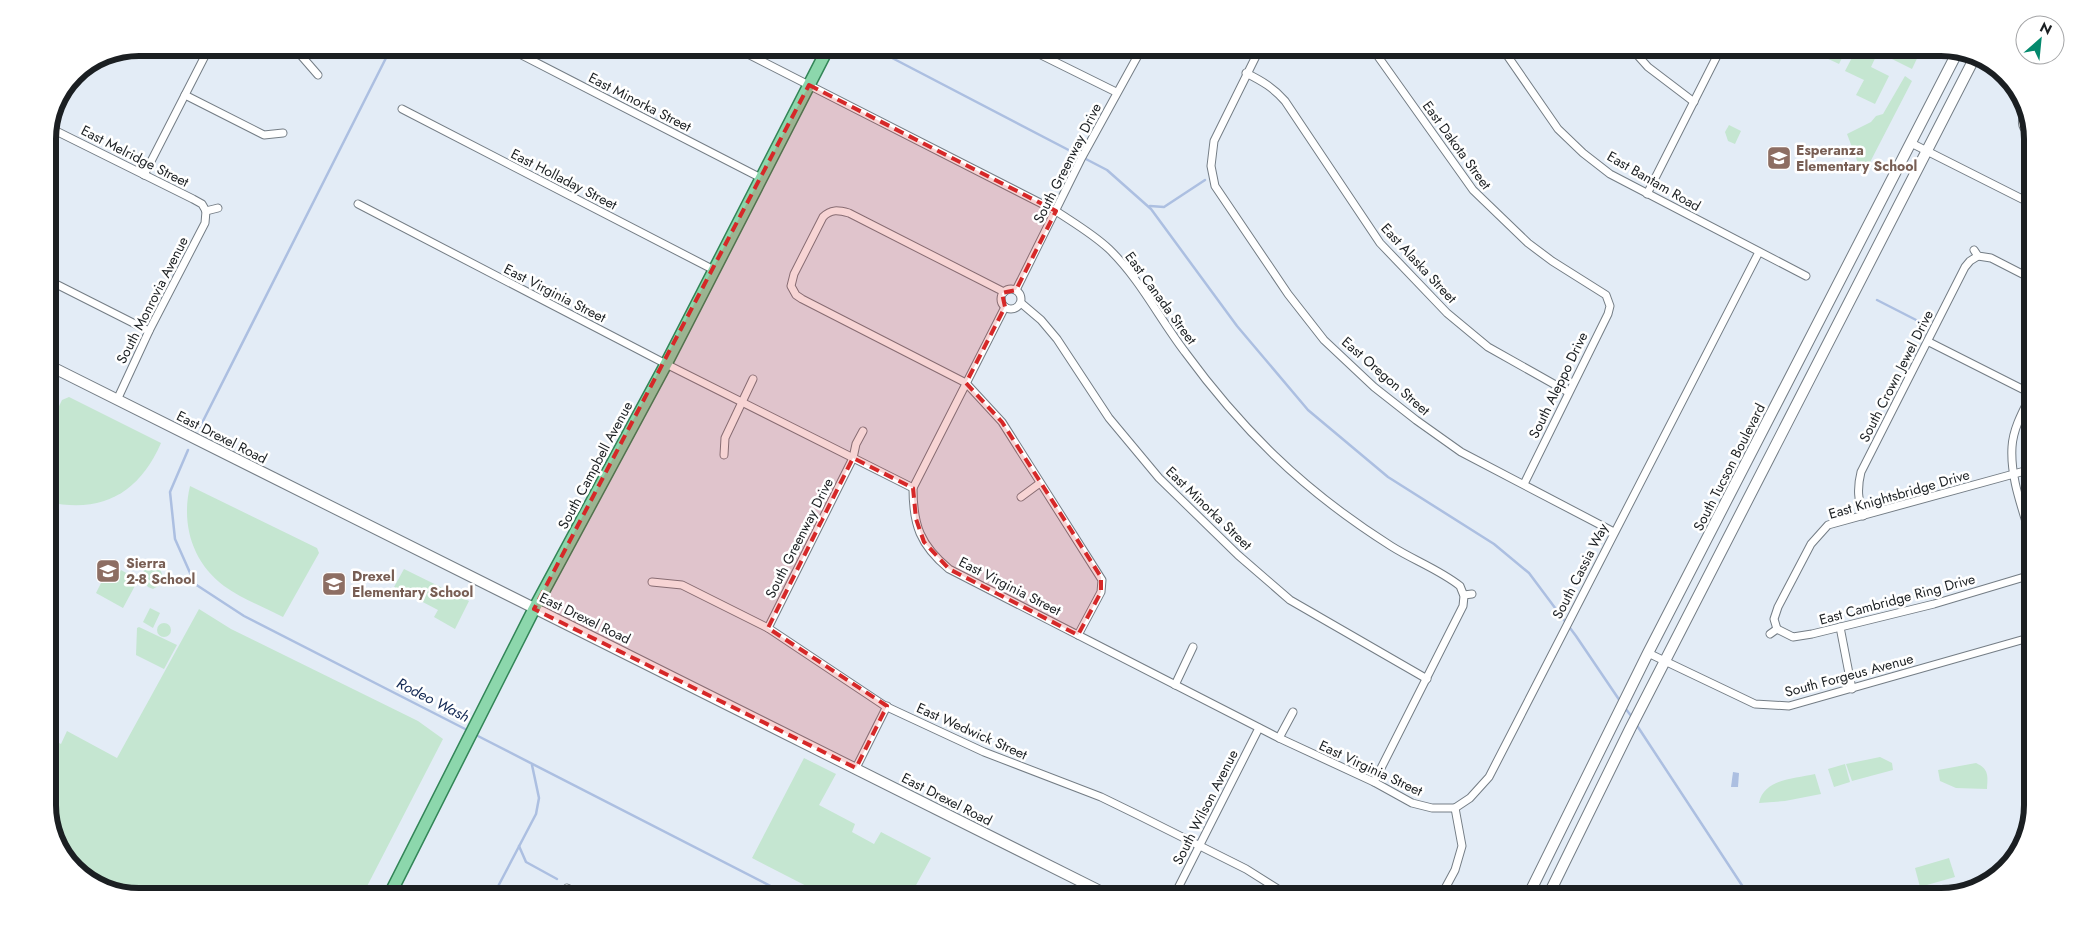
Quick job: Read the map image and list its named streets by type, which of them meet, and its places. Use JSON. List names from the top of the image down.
{
  "streets": {
    "main road": ["East Drexel Road", "South Campbell Avenue", "South Tucson Boulevard"],
    "street": [
      "East Minorka Street",
      "East Dakota Street",
      "East Melridge Street",
      "South Greenway Drive",
      "East Holladay Street",
      "East Bantam Road",
      "East Alaska Street",
      "East Virginia Street",
      "East Canada Street",
      "South Monrovia Avenue",
      "East Oregon Street",
      "South Crown Jewel Drive",
      "South Aleppo Drive",
      "East Knightsbridge Drive",
      "South Cassia Way",
      "East Cambridge Ring Drive",
      "South Forgeus Avenue",
      "East Wedwick Street",
      "South Wilson Avenue"
    ]
  },
  "crossings": [
    ["East Minorka Street", "South Greenway Drive"],
    ["East Minorka Street", "South Campbell Avenue"],
    ["East Dakota Street", "South Aleppo Drive"],
    ["East Melridge Street", "South Monrovia Avenue"],
    ["South Greenway Drive", "East Virginia Street"],
    ["South Greenway Drive", "East Canada Street"],
    ["South Greenway Drive", "East Wedwick Street"],
    ["East Holladay Street", "South Campbell Avenue"],
    ["East Bantam Road", "South Cassia Way"],
    ["East Alaska Street", "East Oregon Street"],
    ["East Alaska Street", "South Aleppo Drive"],
    ["East Virginia Street", "South Campbell Avenue"],
    ["East Virginia Street", "South Cassia Way"],
    ["East Virginia Street", "South Wilson Avenue"],
    ["East Canada Street", "South Campbell Avenue"],
    ["South Monrovia Avenue", "East Drexel Road"],
    ["East Oregon Street", "South Aleppo Drive"],
    ["East Oregon Street", "South Cassia Way"],
    ["South Crown Jewel Drive", "East Knightsbridge Drive"],
    ["East Drexel Road", "South Campbell Avenue"],
    ["South Tucson Boulevard", "South Forgeus Avenue"],
    ["East Knightsbridge Drive", "East Cambridge Ring Drive"],
    ["East Wedwick Street", "South Wilson Avenue"]
  ],
  "water": ["Rodeo Wash"],
  "places": {
    "school or university": ["Esperanza Elementary School", "Sierra 2-8 School", "Drexel Elementary School"]
  },
  "north": "top right"
}
